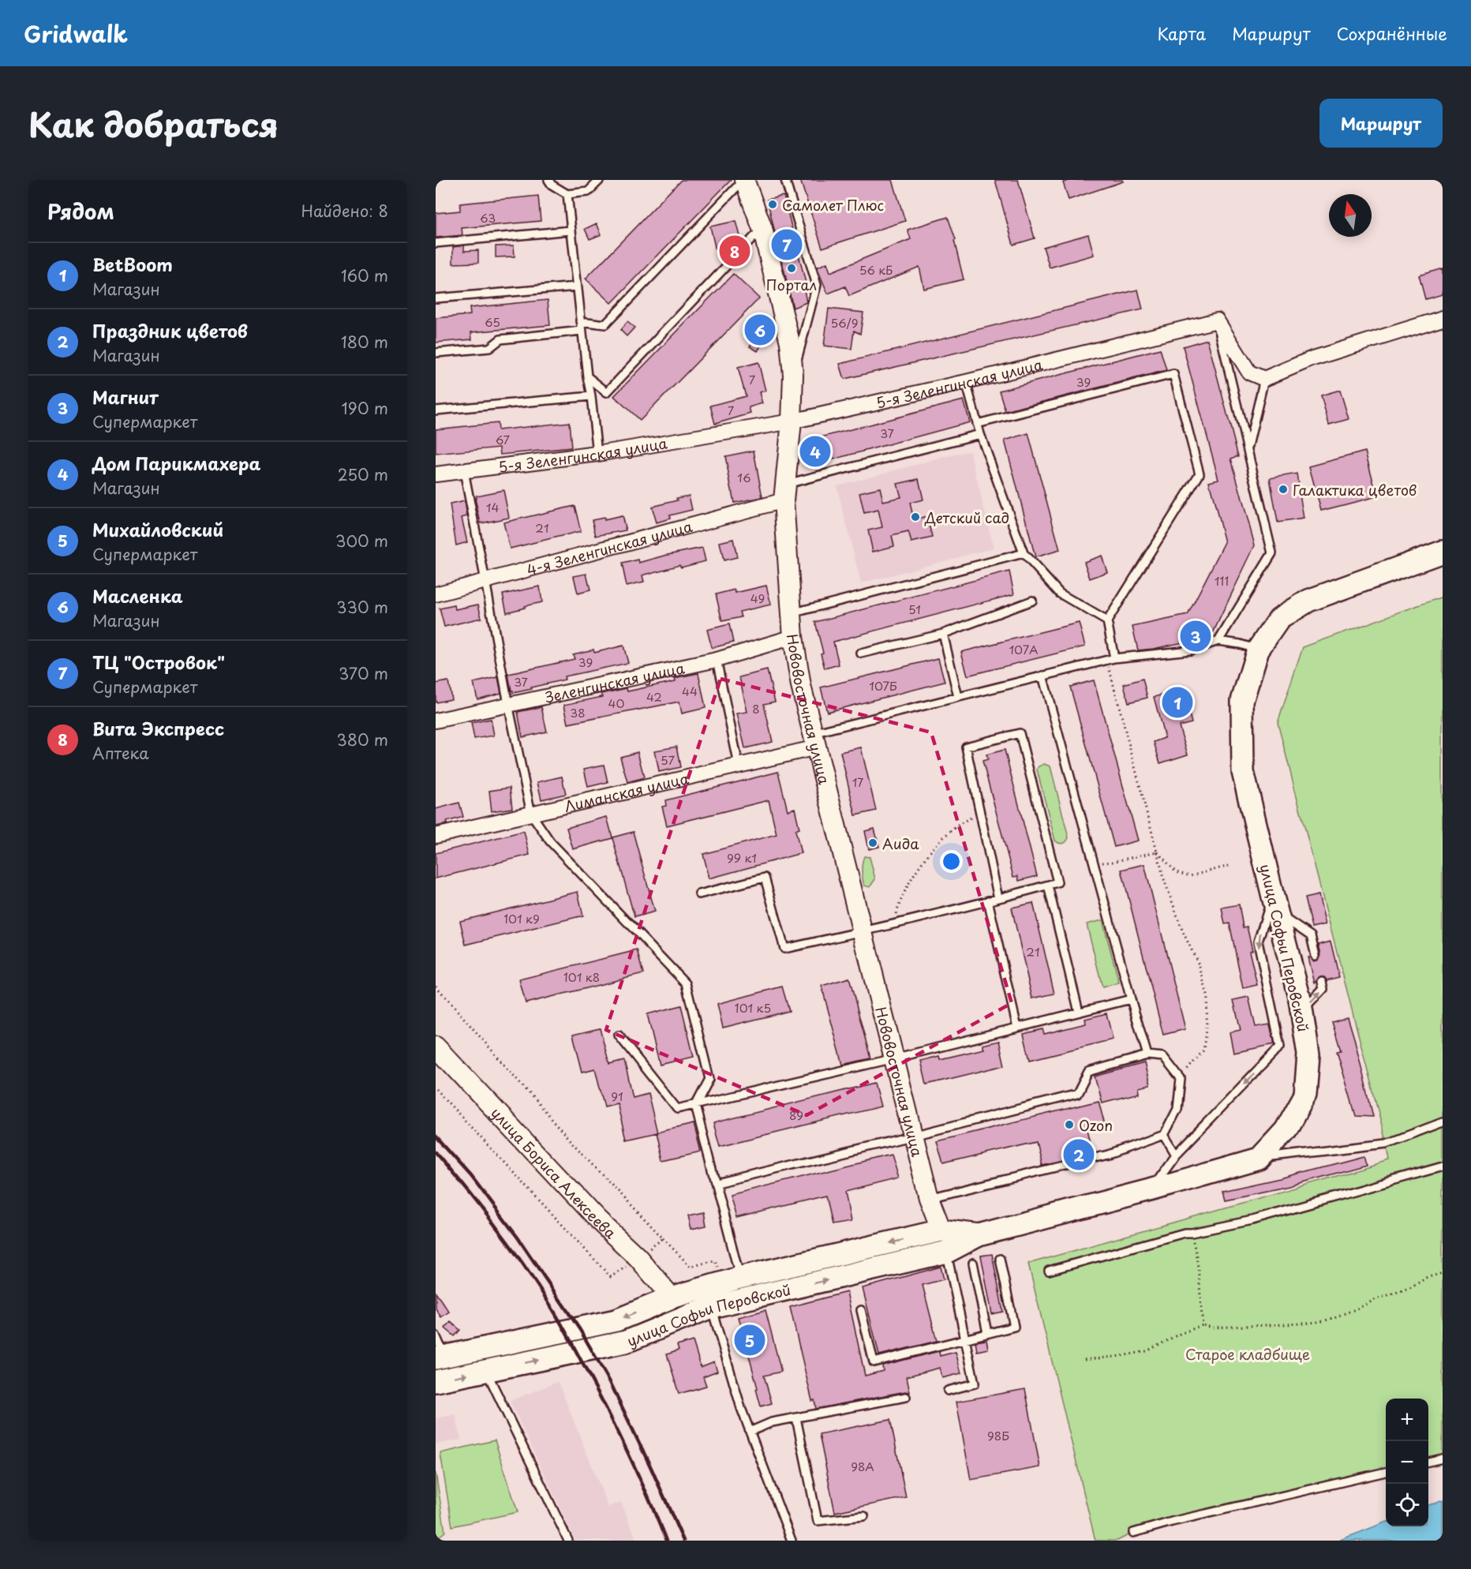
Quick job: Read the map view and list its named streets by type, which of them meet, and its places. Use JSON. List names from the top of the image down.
{
  "streets": {
    "main road": ["Нововосточная улица", "улица Софьи Перовской", "улица Бориса Алексеева"],
    "street": [
      "5-я Зеленгинская улица",
      "4-я Зеленгинская улица",
      "Зеленгинская улица",
      "Лиманская улица"
    ]
  },
  "crossings": [
    ["5-я Зеленгинская улица", "Нововосточная улица"],
    ["4-я Зеленгинская улица", "Нововосточная улица"],
    ["Зеленгинская улица", "Нововосточная улица"],
    ["Нововосточная улица", "Лиманская улица"],
    ["Нововосточная улица", "улица Софьи Перовской"],
    ["улица Софьи Перовской", "улица Бориса Алексеева"]
  ],
  "parks": ["Старое кладбище"],
  "places": [
    "Самолет Плюс",
    "Портал",
    "Галактика цветов",
    "Детский сад",
    "Аида",
    "Ozon"
  ],
  "house_numbers": [
    "63",
    "56 кБ",
    "65",
    "56/9",
    "7",
    "39",
    "7",
    "37",
    "67",
    "16",
    "14",
    "21",
    "111",
    "49",
    "51",
    "107А",
    "39",
    "37",
    "107Б",
    "44",
    "42",
    "40",
    "8",
    "38",
    "57",
    "17",
    "99 к1",
    "101 к9",
    "21",
    "101 к8",
    "101 к5",
    "91",
    "89",
    "98Б",
    "98А"
  ],
  "north": "top",
  "page": {
    "header": "Gridwalk",
    "nav": ["Карта", "Маршрут", "Сохранённые"],
    "title": "Как добраться",
    "buttons": "Маршрут",
    "heading": ["Рядом", "Найдено: 8"],
    "pins": [
      "7",
      "8",
      "6",
      "4",
      "3",
      "1",
      "2",
      "5"
    ],
    "list": [
      {
        "mark": "1",
        "name": "BetBoom",
        "note": "Магазин",
        "value": "160 m"
      },
      {
        "mark": "2",
        "name": "Праздник цветов",
        "note": "Магазин",
        "value": "180 m"
      },
      {
        "mark": "3",
        "name": "Магнит",
        "note": "Супермаркет",
        "value": "190 m"
      },
      {
        "mark": "4",
        "name": "Дом Парикмахера",
        "note": "Магазин",
        "value": "250 m"
      },
      {
        "mark": "5",
        "name": "Михайловский",
        "note": "Супермаркет",
        "value": "300 m"
      },
      {
        "mark": "6",
        "name": "Масленка",
        "note": "Магазин",
        "value": "330 m"
      },
      {
        "mark": "7",
        "name": "ТЦ \"Островок\"",
        "note": "Супермаркет",
        "value": "370 m"
      },
      {
        "mark": "8",
        "name": "Вита Экспресс",
        "note": "Аптека",
        "value": "380 m"
      }
    ],
    "map_buttons": ["+", "−"]
  }
}
